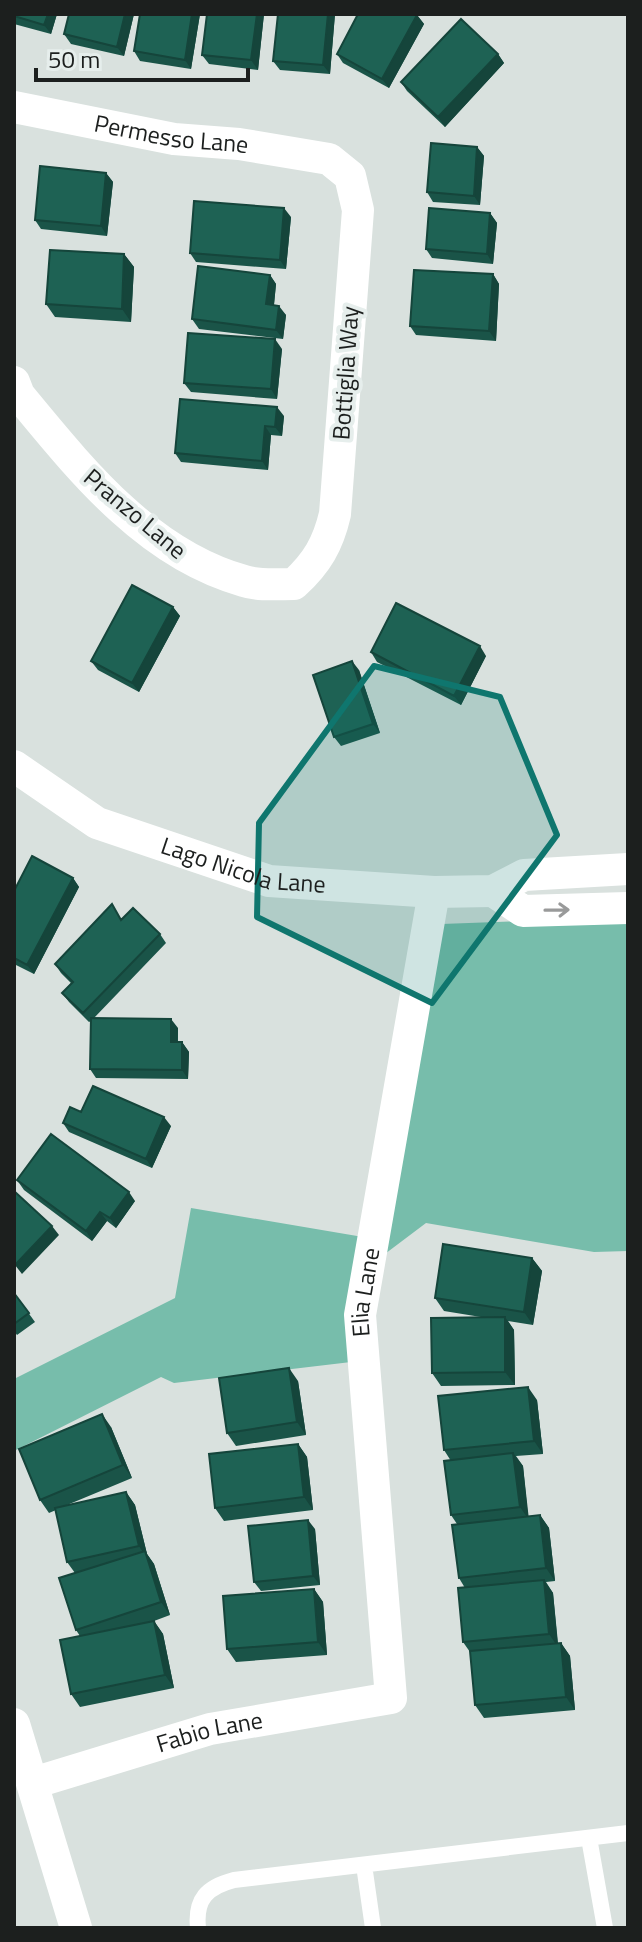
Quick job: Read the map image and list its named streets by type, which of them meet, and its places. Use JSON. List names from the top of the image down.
{
  "streets": {
    "street": [
      "Permesso Lane",
      "Bottiglia Way",
      "Pranzo Lane",
      "Lago Nicola Lane",
      "Elia Lane",
      "Fabio Lane"
    ]
  },
  "crossings": [
    ["Permesso Lane", "Bottiglia Way"],
    ["Bottiglia Way", "Pranzo Lane"],
    ["Lago Nicola Lane", "Elia Lane"],
    ["Elia Lane", "Fabio Lane"]
  ],
  "scale_bar": "50 m"
}
